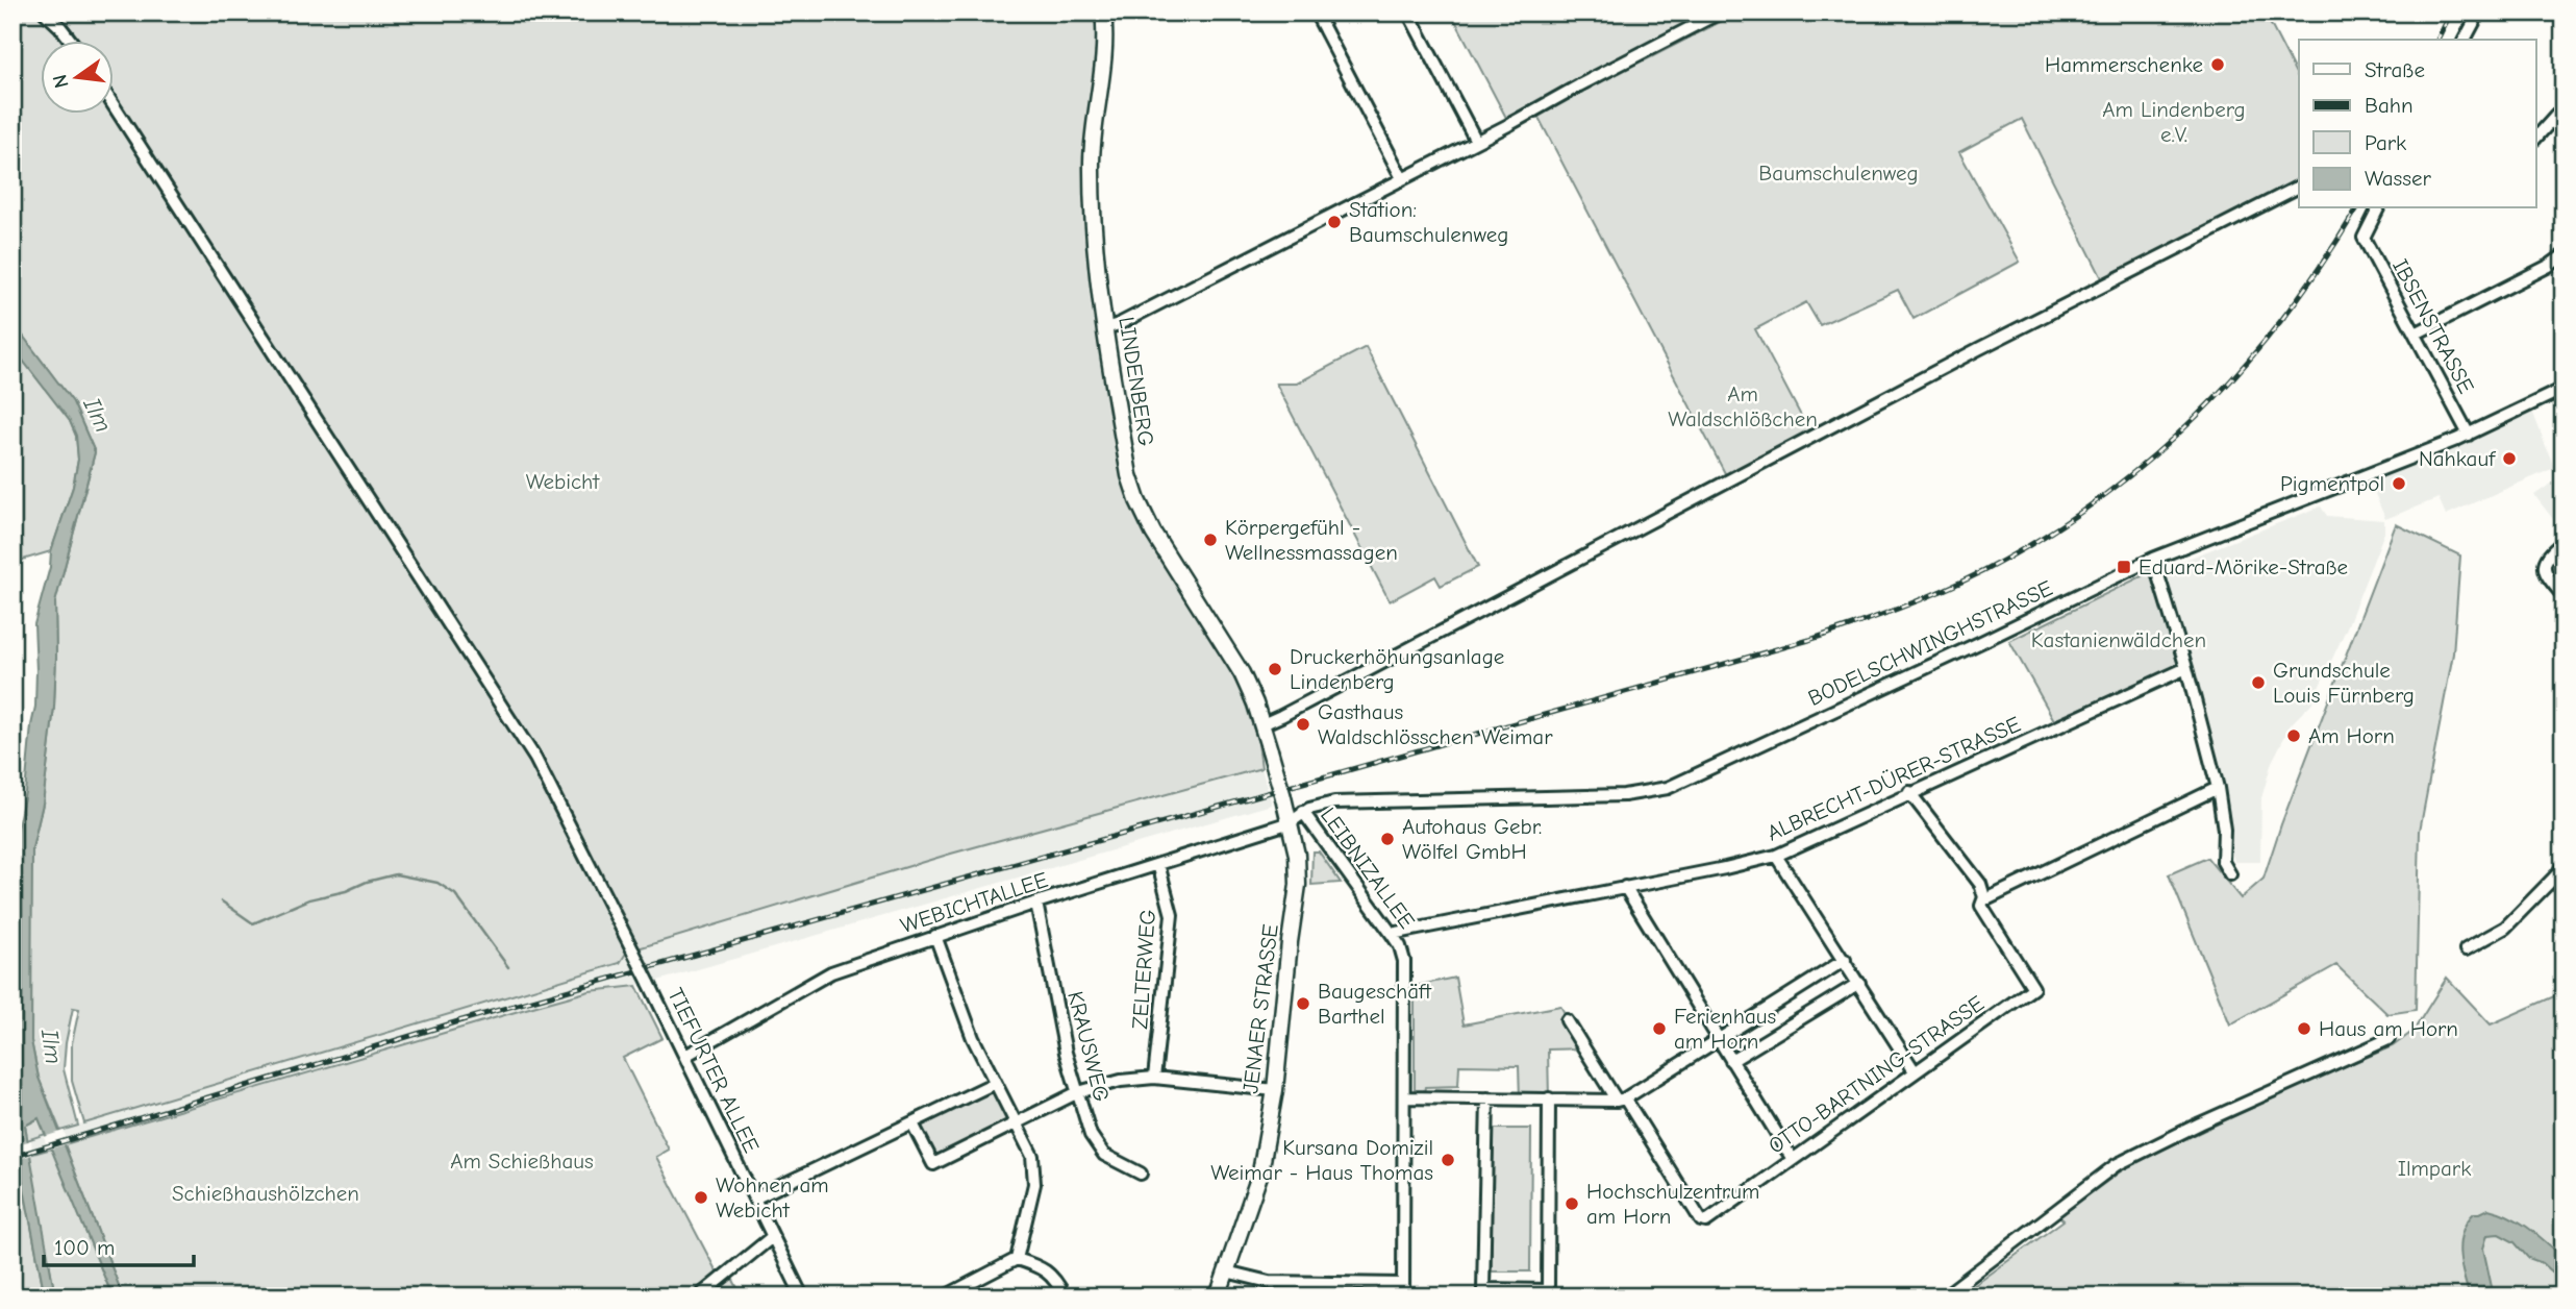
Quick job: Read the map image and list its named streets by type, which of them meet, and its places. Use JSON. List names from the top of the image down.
{
  "streets": {
    "main road": ["LINDENBERG", "JENAER STRASSE"],
    "street": [
      "IBSENSTRASSE",
      "BODELSCHWINGHSTRASSE",
      "ALBRECHT-DÜRER-STRASSE",
      "LEIBNIZALLEE",
      "WEBICHTALLEE",
      "ZELTERWEG",
      "KRAUSWEG",
      "TIEFURTER ALLEE",
      "OTTO-BARTNING-STRASSE"
    ]
  },
  "crossings": [
    ["IBSENSTRASSE", "BODELSCHWINGHSTRASSE"],
    ["LINDENBERG", "JENAER STRASSE"],
    ["BODELSCHWINGHSTRASSE", "LEIBNIZALLEE"],
    ["BODELSCHWINGHSTRASSE", "WEBICHTALLEE"],
    ["BODELSCHWINGHSTRASSE", "JENAER STRASSE"],
    ["ALBRECHT-DÜRER-STRASSE", "LEIBNIZALLEE"],
    ["WEBICHTALLEE", "ZELTERWEG"],
    ["WEBICHTALLEE", "JENAER STRASSE"],
    ["WEBICHTALLEE", "KRAUSWEG"],
    ["WEBICHTALLEE", "TIEFURTER ALLEE"]
  ],
  "water": ["Ilm"],
  "parks": [
    "Am Lindenberg e.V.",
    "Baumschulenweg",
    "Am Waldschlößchen",
    "Webicht",
    "Kastanienwäldchen",
    "Am Schießhaus",
    "Ilmpark",
    "Schießhaushölzchen"
  ],
  "places": {
    "other": [
      "Hammerschenke",
      "Station: Baumschulenweg",
      "Nahkauf",
      "Pigmentpol",
      "Körpergefühl - Wellnessmassagen",
      "Druckerhöhungsanlage Lindenberg",
      "Grundschule Louis Fürnberg",
      "Gasthaus Waldschlösschen Weimar",
      "Am Horn",
      "Autohaus Gebr. Wölfel GmbH",
      "Baugeschäft Barthel",
      "Ferienhaus am Horn",
      "Haus am Horn",
      "Kursana Domizil Weimar - Haus Thomas",
      "Wohnen am Webicht",
      "Hochschulzentrum am Horn"
    ],
    "transit": ["Eduard-Mörike-Straße"]
  },
  "legend": [
    "Straße",
    "Bahn",
    "Park",
    "Wasser"
  ],
  "scale_bar": "100 m",
  "north": "left"
}
